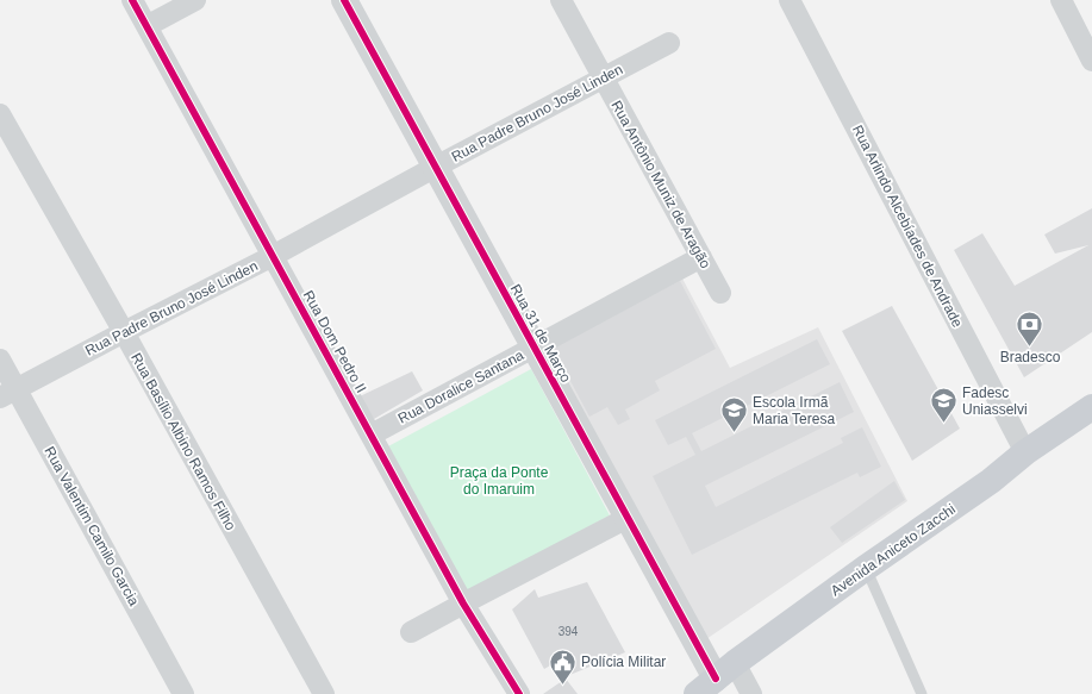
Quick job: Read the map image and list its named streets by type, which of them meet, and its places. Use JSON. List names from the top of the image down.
{
  "streets": {
    "main road": ["Avenida Aniceto Zacchi"],
    "street": [
      "Rua Padre Bruno José Linden",
      "Rua Antônio Muniz de Aragão",
      "Rua Arlindo Alcebíades de Andrade",
      "Rua 31 de Março",
      "Rua Dom Pedro II",
      "Rua Doralice Santana",
      "Rua Basílio Albino Ramos Filho",
      "Rua Valentim Camilo Garcia"
    ]
  },
  "crossings": [
    ["Rua Padre Bruno José Linden", "Rua Antônio Muniz de Aragão"],
    ["Rua Padre Bruno José Linden", "Rua 31 de Março"],
    ["Rua Padre Bruno José Linden", "Rua Dom Pedro II"],
    ["Rua Padre Bruno José Linden", "Rua Basílio Albino Ramos Filho"],
    ["Rua Padre Bruno José Linden", "Rua Valentim Camilo Garcia"],
    ["Rua Antônio Muniz de Aragão", "Rua Doralice Santana"],
    ["Rua Arlindo Alcebíades de Andrade", "Avenida Aniceto Zacchi"],
    ["Rua 31 de Março", "Rua Doralice Santana"],
    ["Rua 31 de Março", "Avenida Aniceto Zacchi"],
    ["Rua Dom Pedro II", "Rua Doralice Santana"]
  ],
  "parks": ["Praça da Ponte do Imaruim"],
  "places": {
    "bank": ["Bradesco"],
    "school or university": ["Fadesc Uniasselvi", "Escola Irmã Maria Teresa"],
    "public building": ["Polícia Militar"]
  },
  "house_numbers": ["394"]
}
